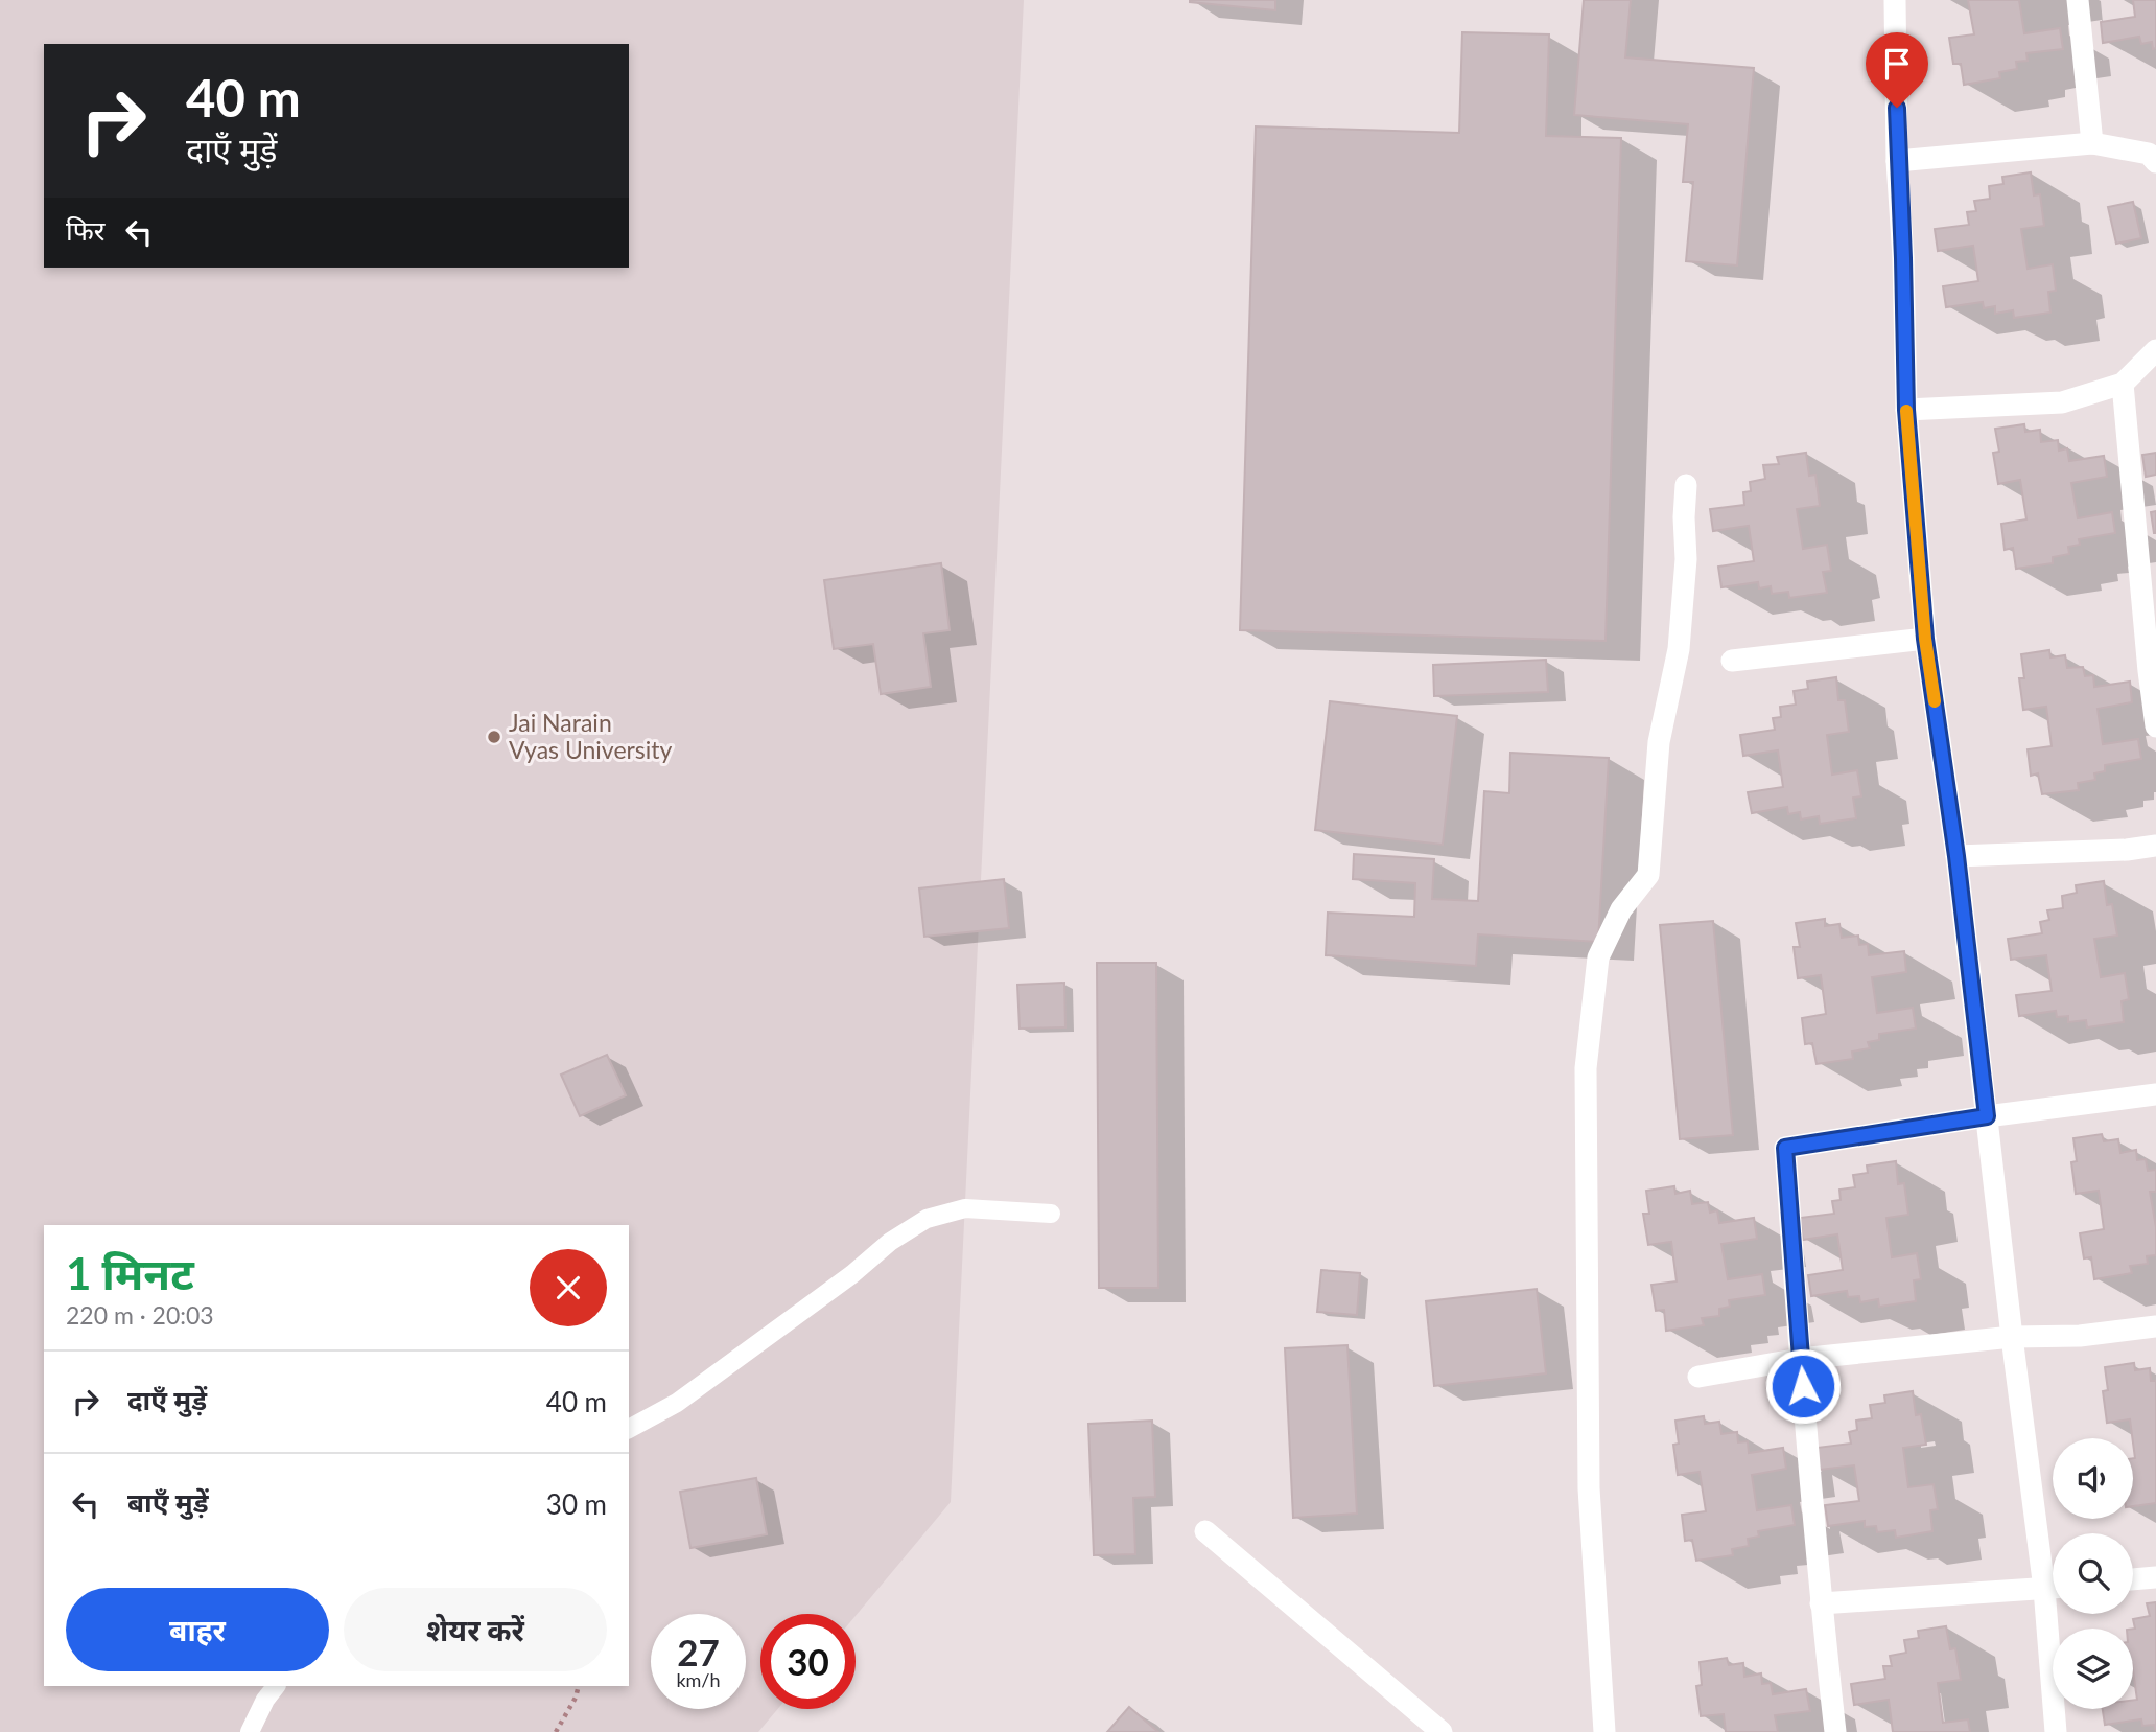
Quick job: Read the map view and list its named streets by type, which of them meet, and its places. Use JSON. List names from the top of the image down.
{
  "places": ["Jai Narain Vyas University"],
  "page": {
    "turn": ["40 m", "दाएँ मुड़ें"],
    "then": "फिर",
    "heading": ["1 मिनट", "220 m · 20:03"],
    "list": [
      {
        "name": "दाएँ मुड़ें",
        "value": "40 m"
      },
      {
        "name": "बाएँ मुड़ें",
        "value": "30 m"
      }
    ],
    "buttons": ["बाहर", "शेयर करें"],
    "speed": "27 km/h",
    "limit": "30"
  }
}
